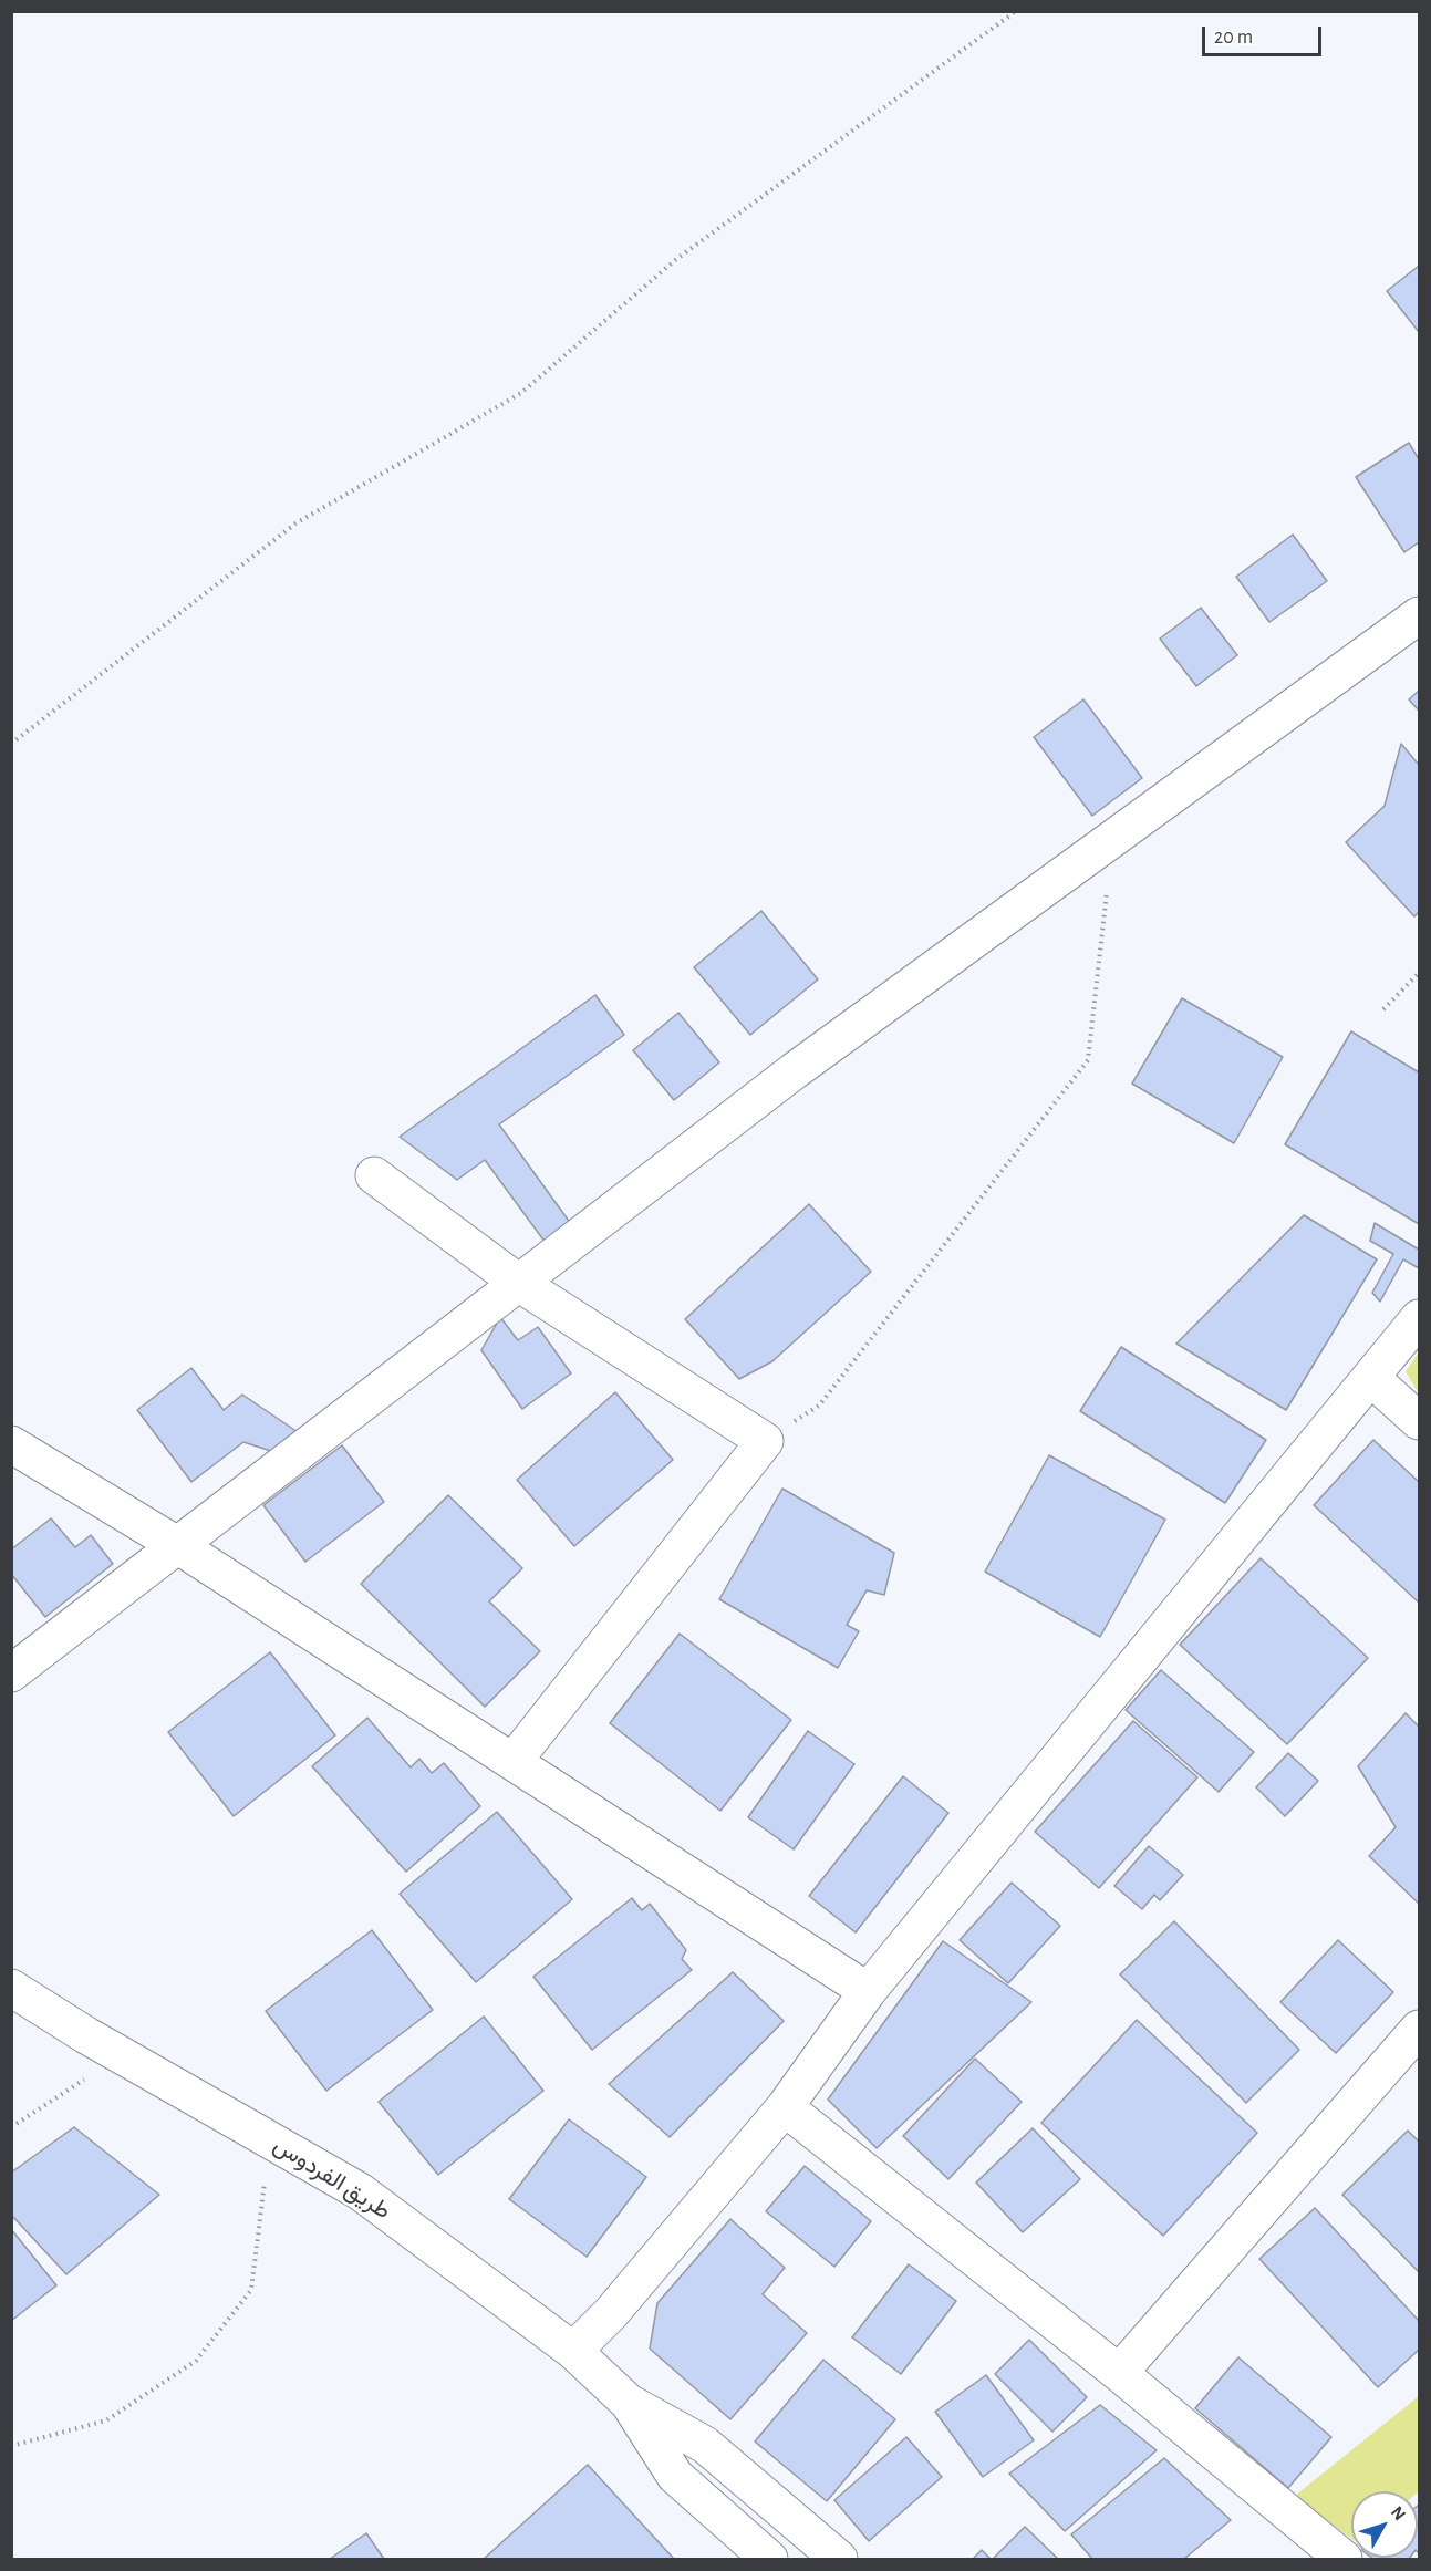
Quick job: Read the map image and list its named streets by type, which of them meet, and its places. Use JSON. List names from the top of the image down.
{
  "streets": {
    "street": ["طريق الفردوس"]
  },
  "scale_bar": "20 m",
  "north": "top right"
}
